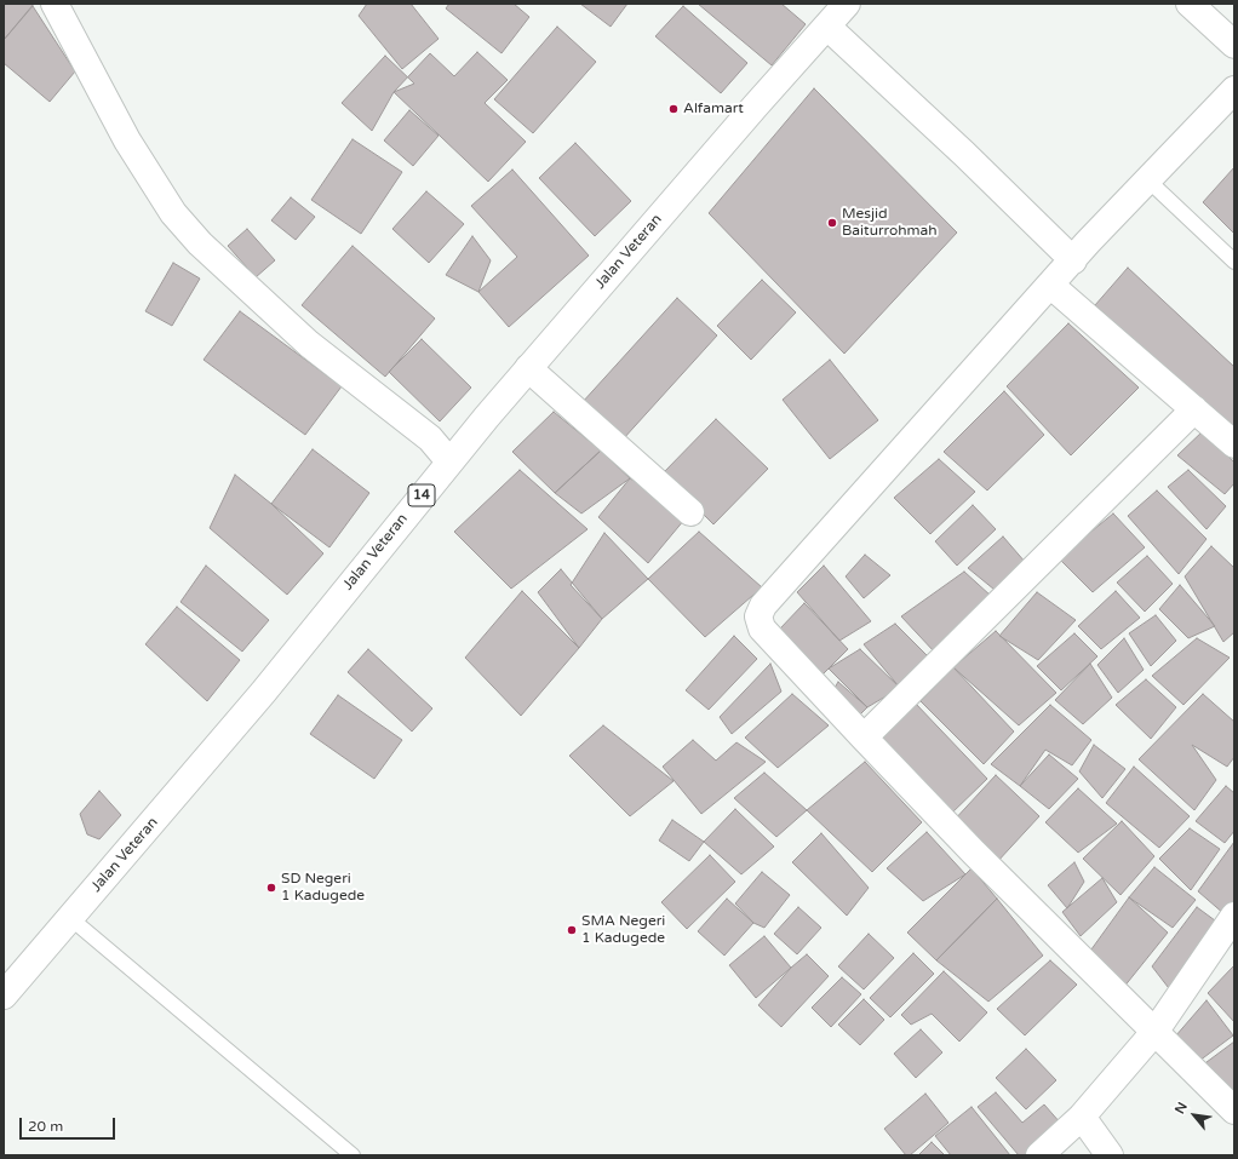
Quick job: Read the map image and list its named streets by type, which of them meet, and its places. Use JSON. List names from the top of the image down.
{
  "streets": {
    "main road": ["Jalan Veteran", "14"]
  },
  "places": [
    "Alfamart",
    "Mesjid Baiturrohmah",
    "SD Negeri 1 Kadugede",
    "SMA Negeri 1 Kadugede"
  ],
  "scale_bar": "20 m",
  "north": "top left"
}
